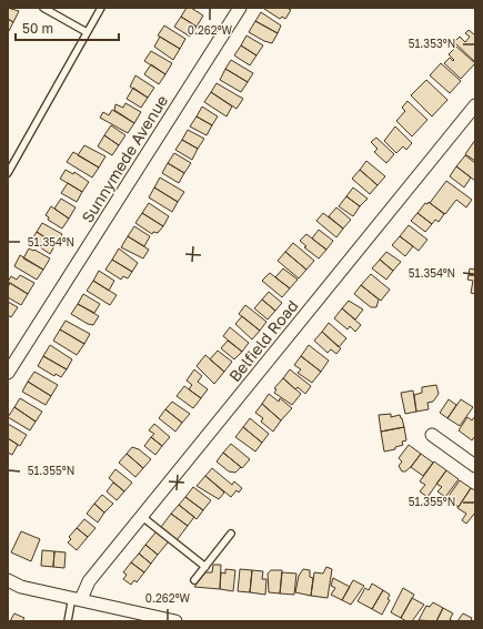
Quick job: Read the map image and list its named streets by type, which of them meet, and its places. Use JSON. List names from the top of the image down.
{
  "streets": {
    "street": ["Sunnymede Avenue", "Belfield Road"]
  },
  "scale_bar": "50 m",
  "coordinates": [
    "0.262°W",
    "51.353°N",
    "51.354°N",
    "51.355°N"
  ]
}
